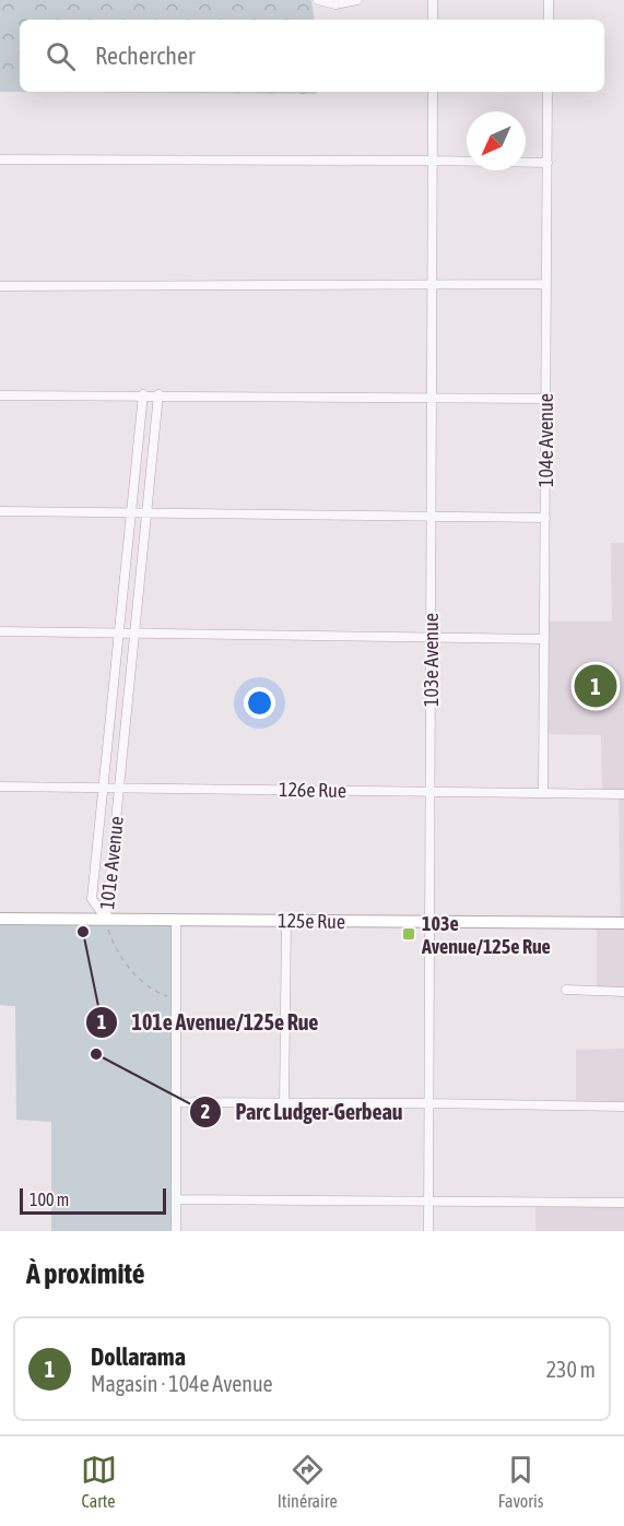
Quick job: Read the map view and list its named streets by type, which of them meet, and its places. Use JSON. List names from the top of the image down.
{
  "streets": {
    "main road": ["125e Rue"],
    "street": [
      "104e Avenue",
      "103e Avenue",
      "126e Rue",
      "101e Avenue"
    ]
  },
  "crossings": [
    ["104e Avenue", "126e Rue"],
    ["103e Avenue", "126e Rue"],
    ["103e Avenue", "125e Rue"],
    ["126e Rue", "101e Avenue"],
    ["101e Avenue", "125e Rue"]
  ],
  "places": {
    "other": ["101e Avenue/125e Rue", "Parc Ludger-Gerbeau"],
    "transit": ["103e Avenue/125e Rue"]
  },
  "scale_bar": "100 m",
  "north": "bottom left",
  "page": {
    "search": "Rechercher",
    "pins": "1",
    "scale": "100 m",
    "heading": "À proximité",
    "list": [
      {
        "mark": "1",
        "name": "Dollarama",
        "note": "Magasin · 104e Avenue",
        "value": "230 m"
      }
    ],
    "nav": ["Carte", "Itinéraire", "Favoris"]
  }
}
